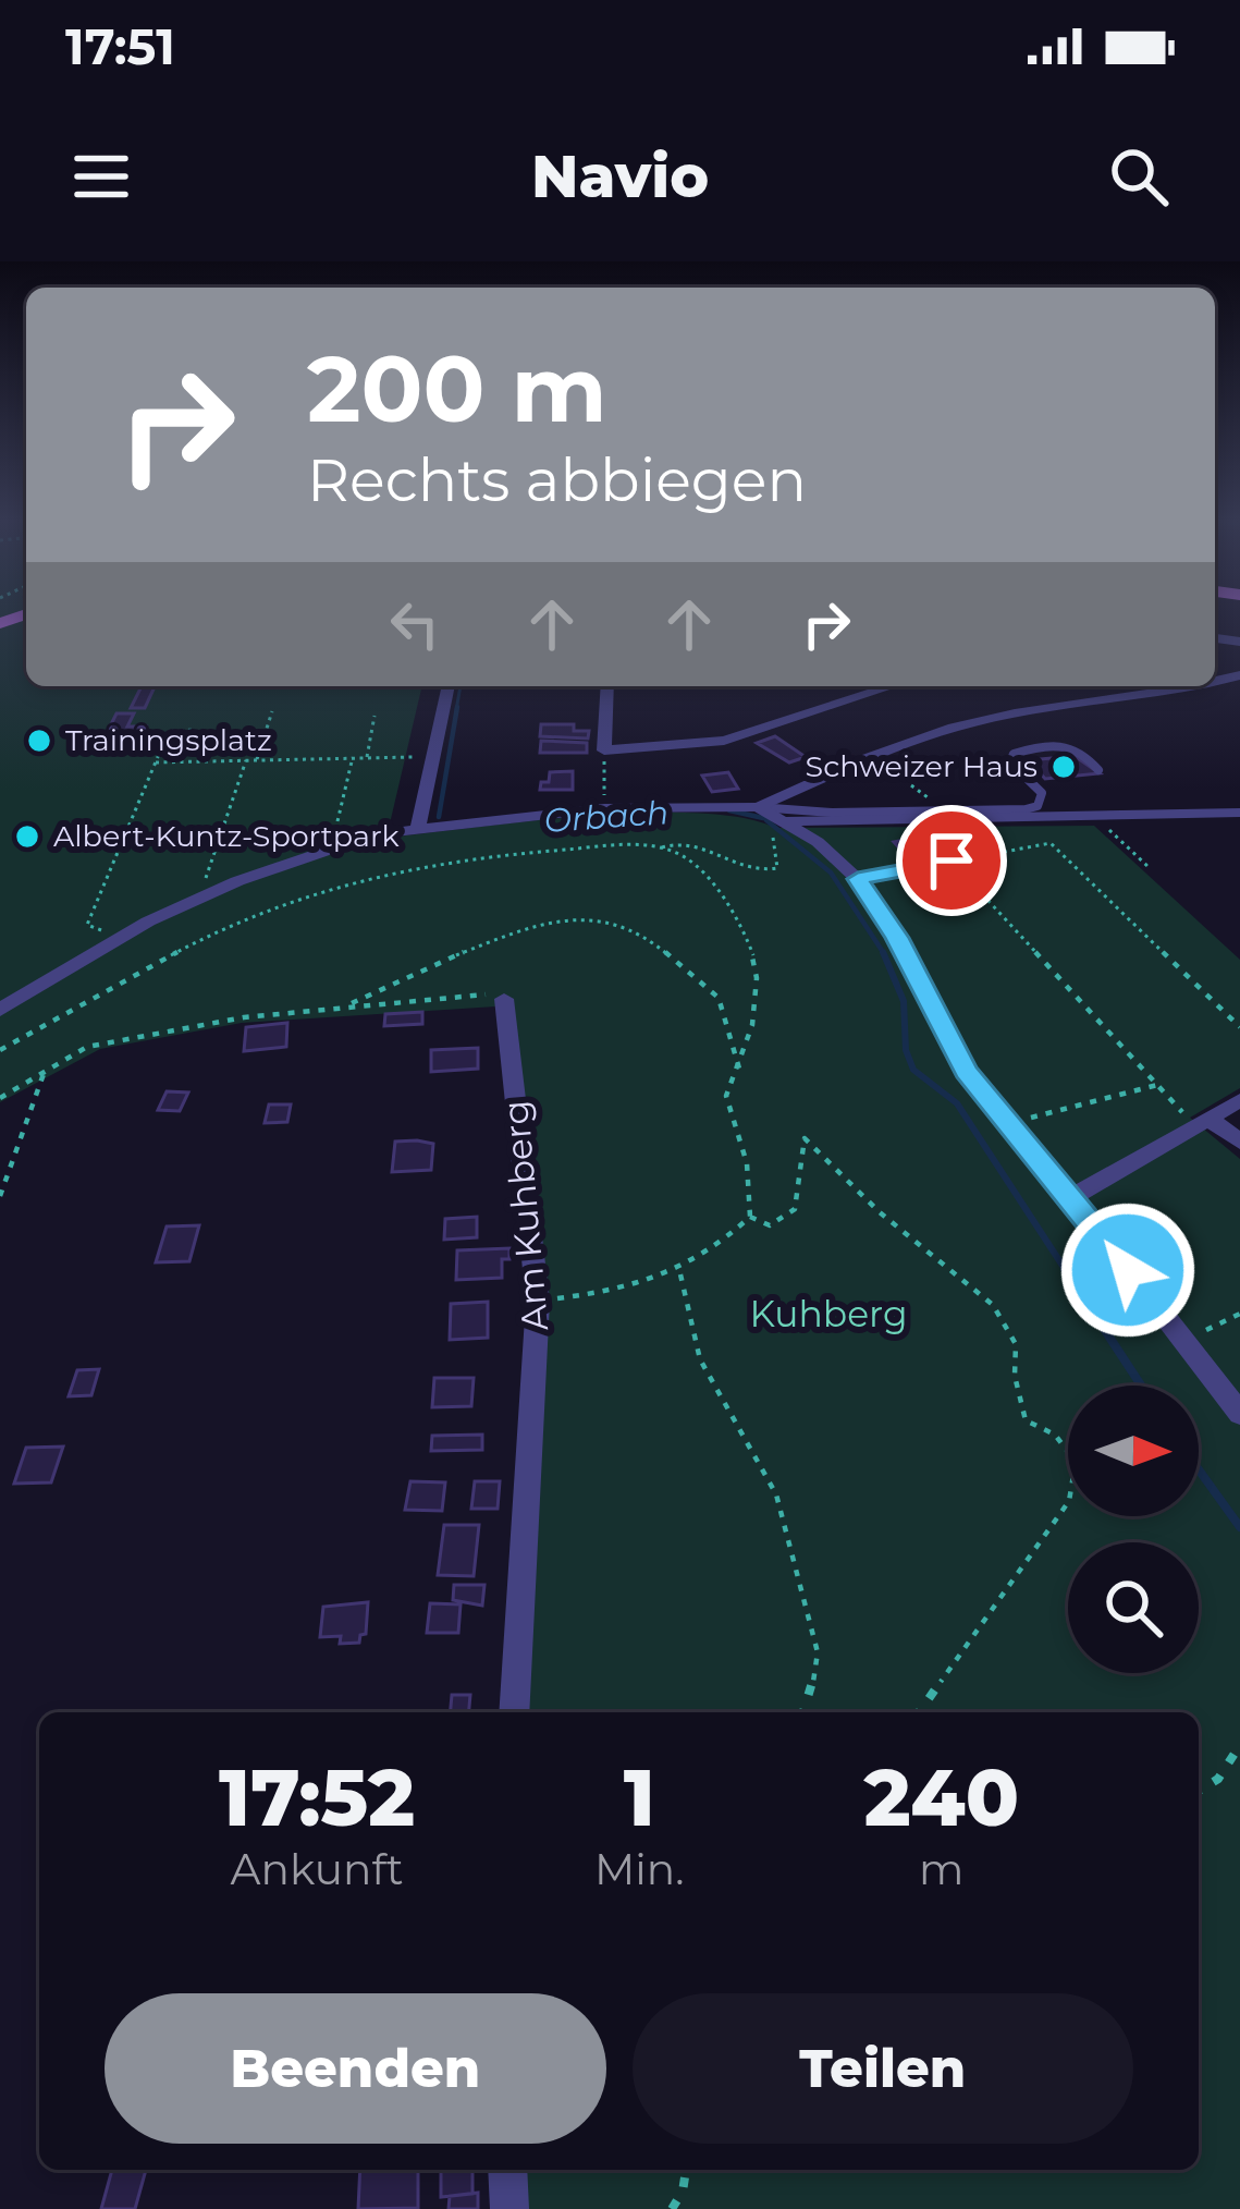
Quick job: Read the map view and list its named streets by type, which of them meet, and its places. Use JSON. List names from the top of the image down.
{
  "streets": {
    "street": ["Am Kuhberg"]
  },
  "water": ["Orbach"],
  "parks": ["Kuhberg"],
  "places": ["Trainingsplatz", "Schweizer Haus", "Albert-Kuntz-Sportpark"],
  "north": "right",
  "page": {
    "status": "17:51",
    "header": "Navio",
    "turn": ["200 m", "Rechts abbiegen"],
    "eta": [
      "17:52",
      "Ankunft",
      "1",
      "Min.",
      "240",
      "m"
    ],
    "buttons": ["Beenden", "Teilen"]
  }
}
